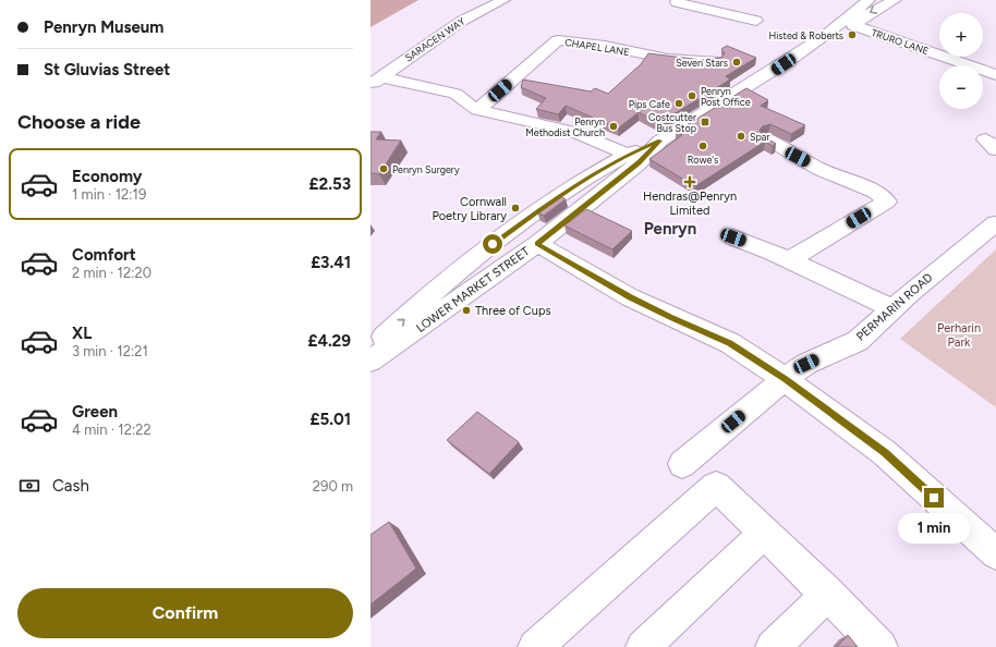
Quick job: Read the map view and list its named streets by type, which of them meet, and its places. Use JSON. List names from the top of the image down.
{
  "streets": {
    "street": [
      "SARACEN WAY",
      "TRURO LANE",
      "CHAPEL LANE",
      "LOWER MARKET STREET",
      "PERMARIN ROAD"
    ]
  },
  "districts": ["Penryn"],
  "parks": ["Perharin Park"],
  "places": {
    "other": [
      "Histed & Roberts",
      "Seven Stars",
      "Penryn Post Office",
      "Pips Cafe",
      "Penryn Methodist Church",
      "Spar",
      "Rowe's",
      "Penryn Surgery",
      "Cornwall Poetry Library",
      "Three of Cups"
    ],
    "transit": ["Costcutter Bus Stop"],
    "health": ["Hendras@Penryn Limited"]
  },
  "page": {
    "banner": ["Penryn Museum", "St Gluvias Street"],
    "map_buttons": ["+", "−"],
    "heading": "Choose a ride",
    "list": [
      {
        "name": "Economy",
        "note": "1 min · 12:19",
        "value": "£2.53"
      },
      {
        "name": "Comfort",
        "note": "2 min · 12:20",
        "value": "£3.41"
      },
      {
        "name": "XL",
        "note": "3 min · 12:21",
        "value": "£4.29"
      },
      {
        "name": "Green",
        "note": "4 min · 12:22",
        "value": "£5.01"
      }
    ],
    "pay": ["Cash", "290 m"],
    "bubble": "1 min",
    "buttons": "Confirm"
  }
}
